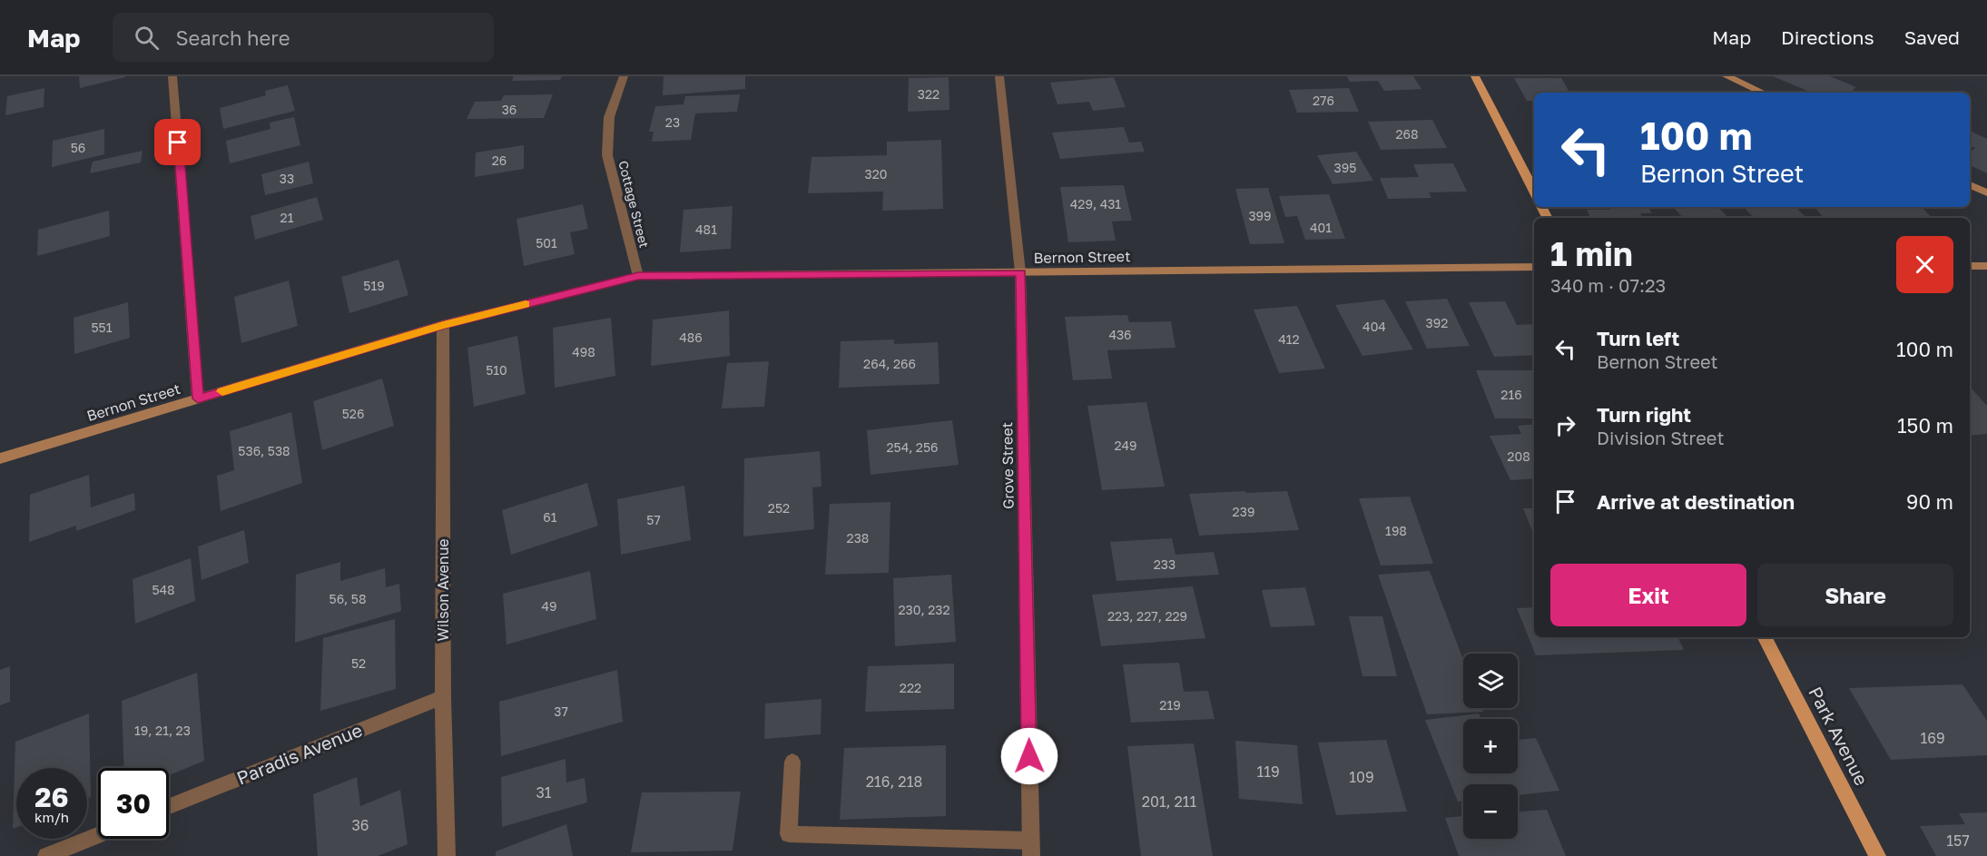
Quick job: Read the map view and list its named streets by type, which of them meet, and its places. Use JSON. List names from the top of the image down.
{
  "streets": {
    "main road": ["Park Avenue"],
    "street": [
      "Cottage Street",
      "Bernon Street",
      "Grove Street",
      "Wilson Avenue",
      "Paradis Avenue"
    ]
  },
  "crossings": [
    ["Cottage Street", "Bernon Street"],
    ["Bernon Street", "Grove Street"],
    ["Bernon Street", "Wilson Avenue"],
    ["Wilson Avenue", "Paradis Avenue"]
  ],
  "house_numbers": [
    "322",
    "276",
    "36",
    "23",
    "268",
    "56",
    "26",
    "395",
    "320",
    "33",
    "429, 431",
    "399",
    "21",
    "401",
    "481",
    "501",
    "519",
    "392",
    "404",
    "551",
    "436",
    "486",
    "412",
    "498",
    "264, 266",
    "510",
    "216",
    "526",
    "249",
    "254, 256",
    "536, 538",
    "208",
    "252",
    "239",
    "61",
    "57",
    "198",
    "238",
    "233",
    "548",
    "56, 58",
    "49",
    "230, 232",
    "223, 227, 229",
    "52",
    "222",
    "219",
    "37",
    "19, 21, 23",
    "169",
    "119",
    "109",
    "216, 218",
    "31",
    "201, 211",
    "36",
    "157"
  ],
  "page": {
    "header": "Map",
    "search": "Search here",
    "nav": ["Map", "Directions", "Saved"],
    "turn": ["100 m", "Bernon Street"],
    "heading": ["1 min", "340 m · 07:23"],
    "list": [
      {
        "name": "Turn left",
        "note": "Bernon Street",
        "value": "100 m"
      },
      {
        "name": "Turn right",
        "note": "Division Street",
        "value": "150 m"
      },
      {
        "name": "Arrive at destination",
        "value": "90 m"
      }
    ],
    "buttons": ["Exit", "Share"],
    "map_buttons": ["+", "−"],
    "speed": "26 km/h",
    "limit": "30"
  }
}
